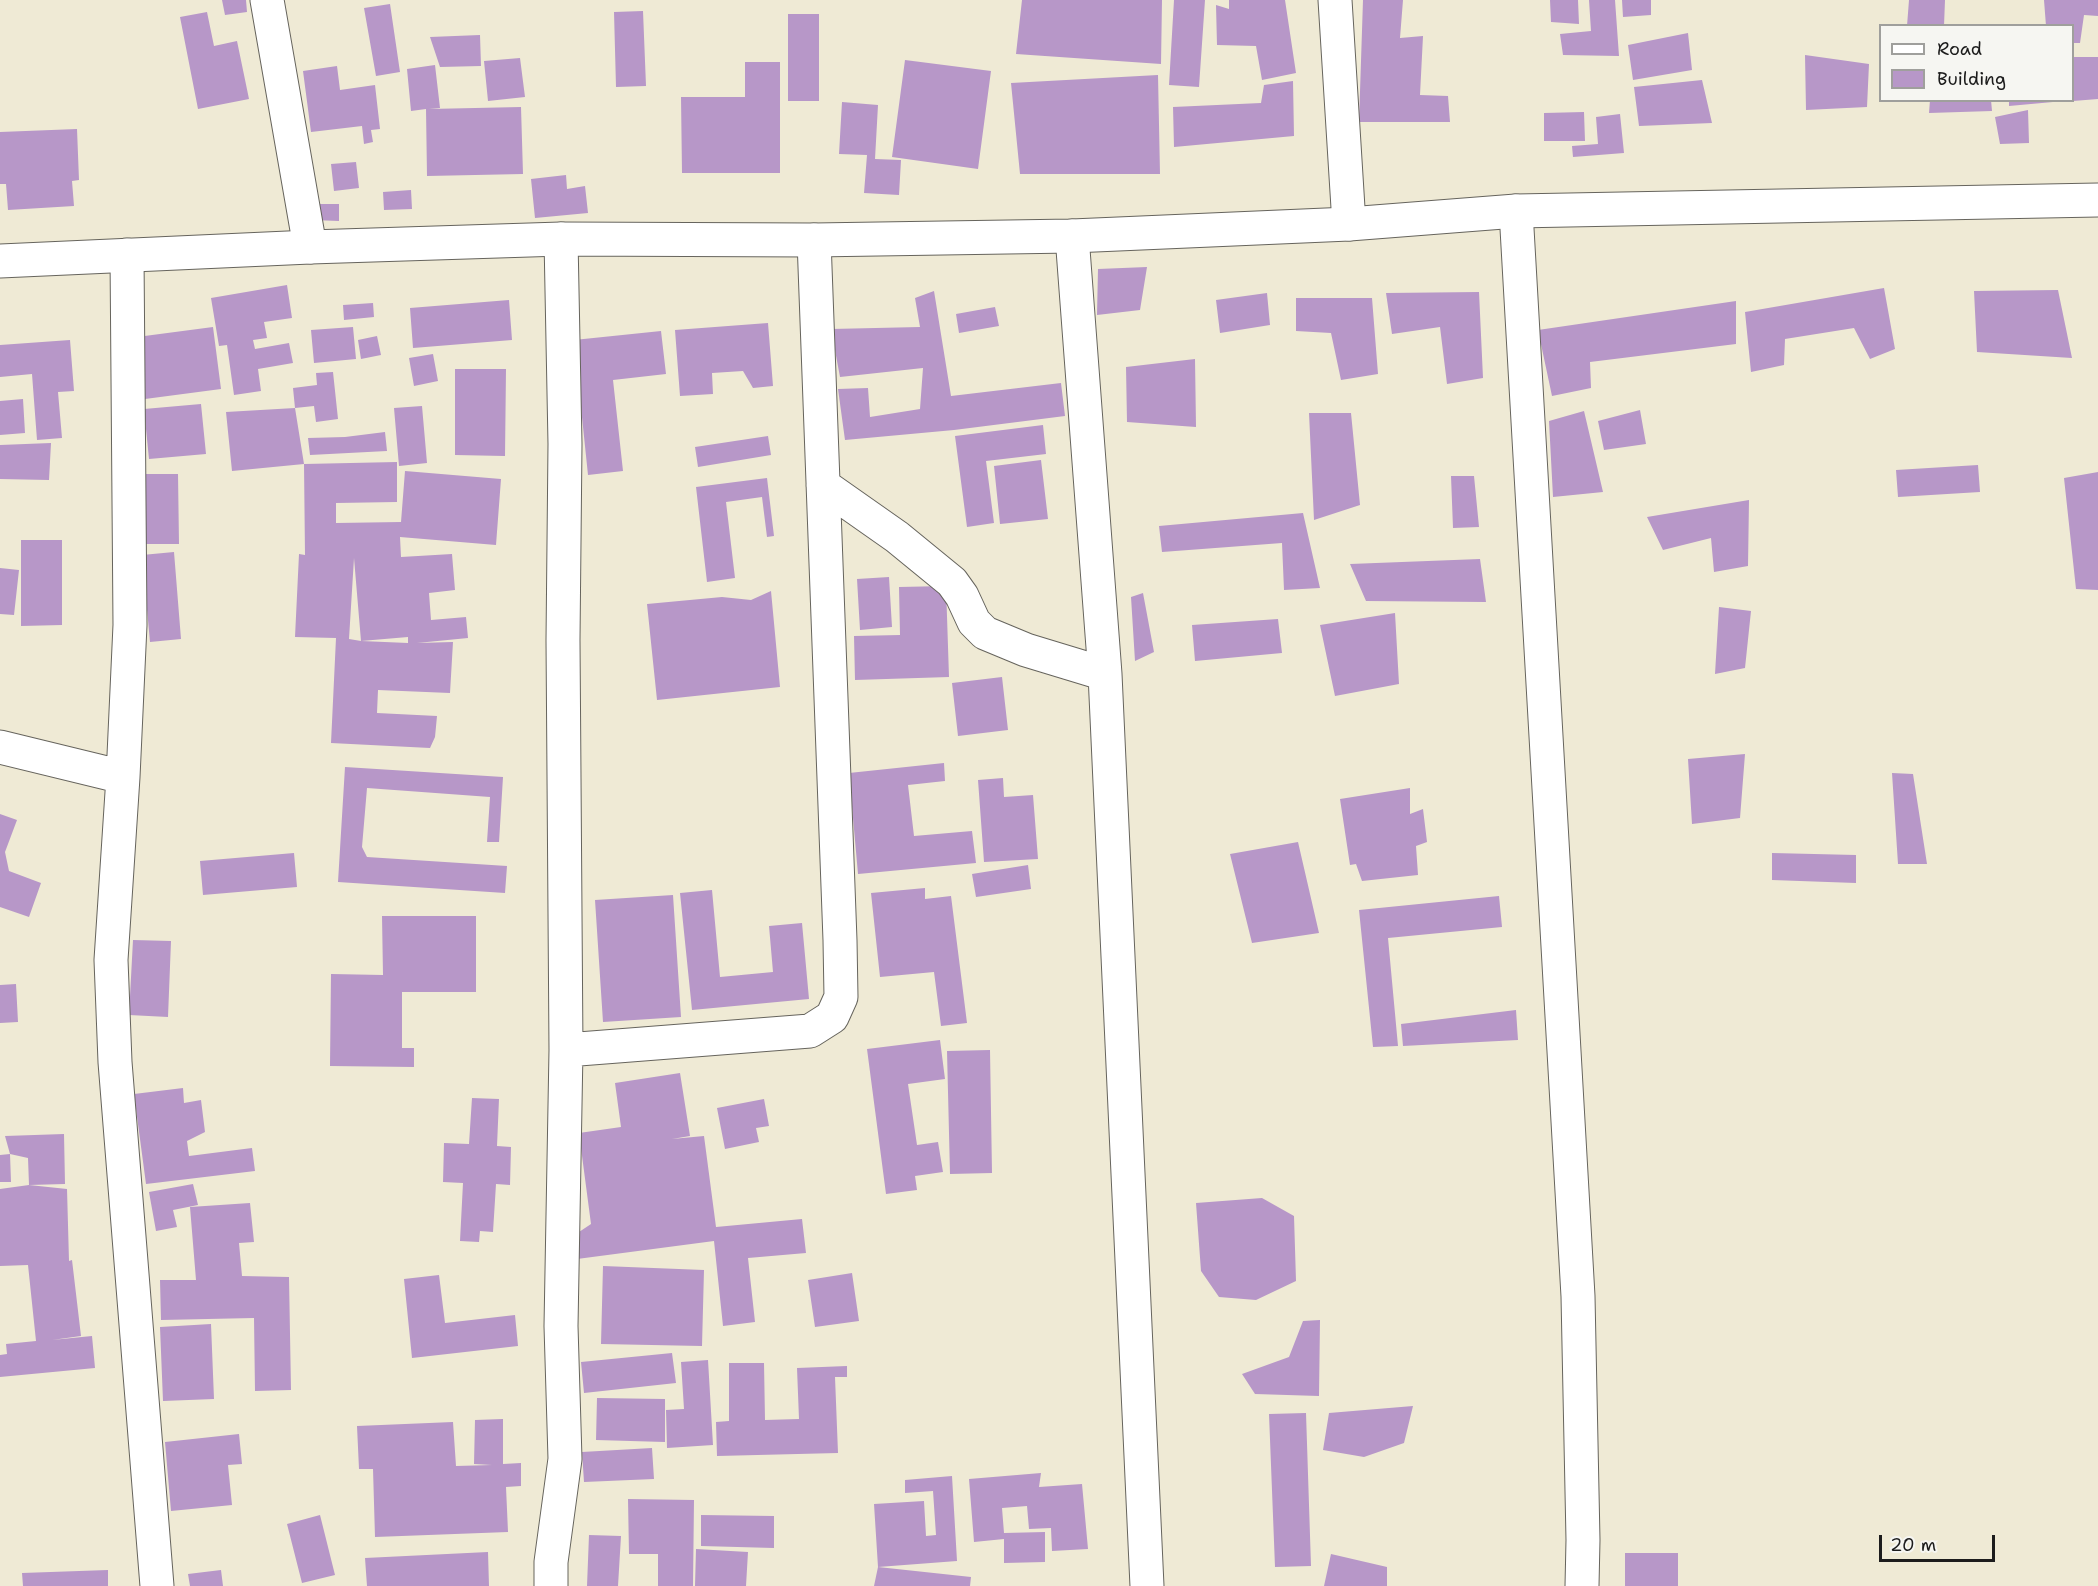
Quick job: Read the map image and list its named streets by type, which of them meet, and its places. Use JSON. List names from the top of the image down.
{
  "legend": ["Road", "Building"],
  "scale_bar": "20 m"
}
